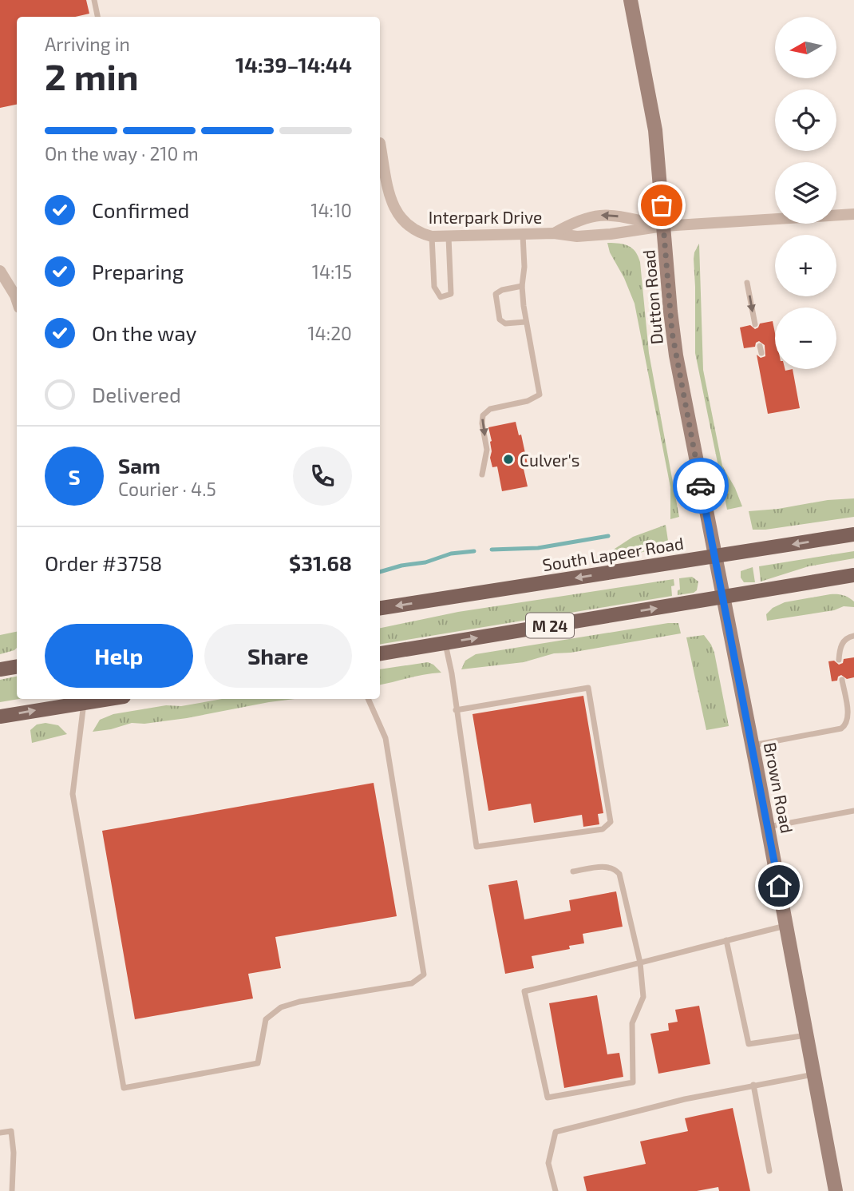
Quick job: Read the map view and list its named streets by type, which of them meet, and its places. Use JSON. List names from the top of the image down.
{
  "streets": {
    "main road": [
      "Dutton Road",
      "South Lapeer Road",
      "M 24",
      "Brown Road"
    ],
    "street": ["Interpark Drive"]
  },
  "crossings": [
    ["Interpark Drive", "Dutton Road"],
    ["Dutton Road", "South Lapeer Road"],
    ["Dutton Road", "Brown Road"],
    ["South Lapeer Road", "Brown Road"],
    ["M 24", "Brown Road"]
  ],
  "places": ["Culver's"],
  "north": "left",
  "page": {
    "map_buttons": ["+", "−"],
    "heading": ["2 min", "Arriving in", "14:39–14:44"],
    "panel": [
      "Sam",
      "Courier · 4.5",
      "Order #3758",
      "$31.68"
    ],
    "bar": "On the way · 210 m",
    "list": [
      ["Confirmed", "14:10"],
      ["Preparing", "14:15"],
      ["On the way", "14:20"],
      "Delivered"
    ],
    "round": "S",
    "buttons": ["Help", "Share"]
  }
}
